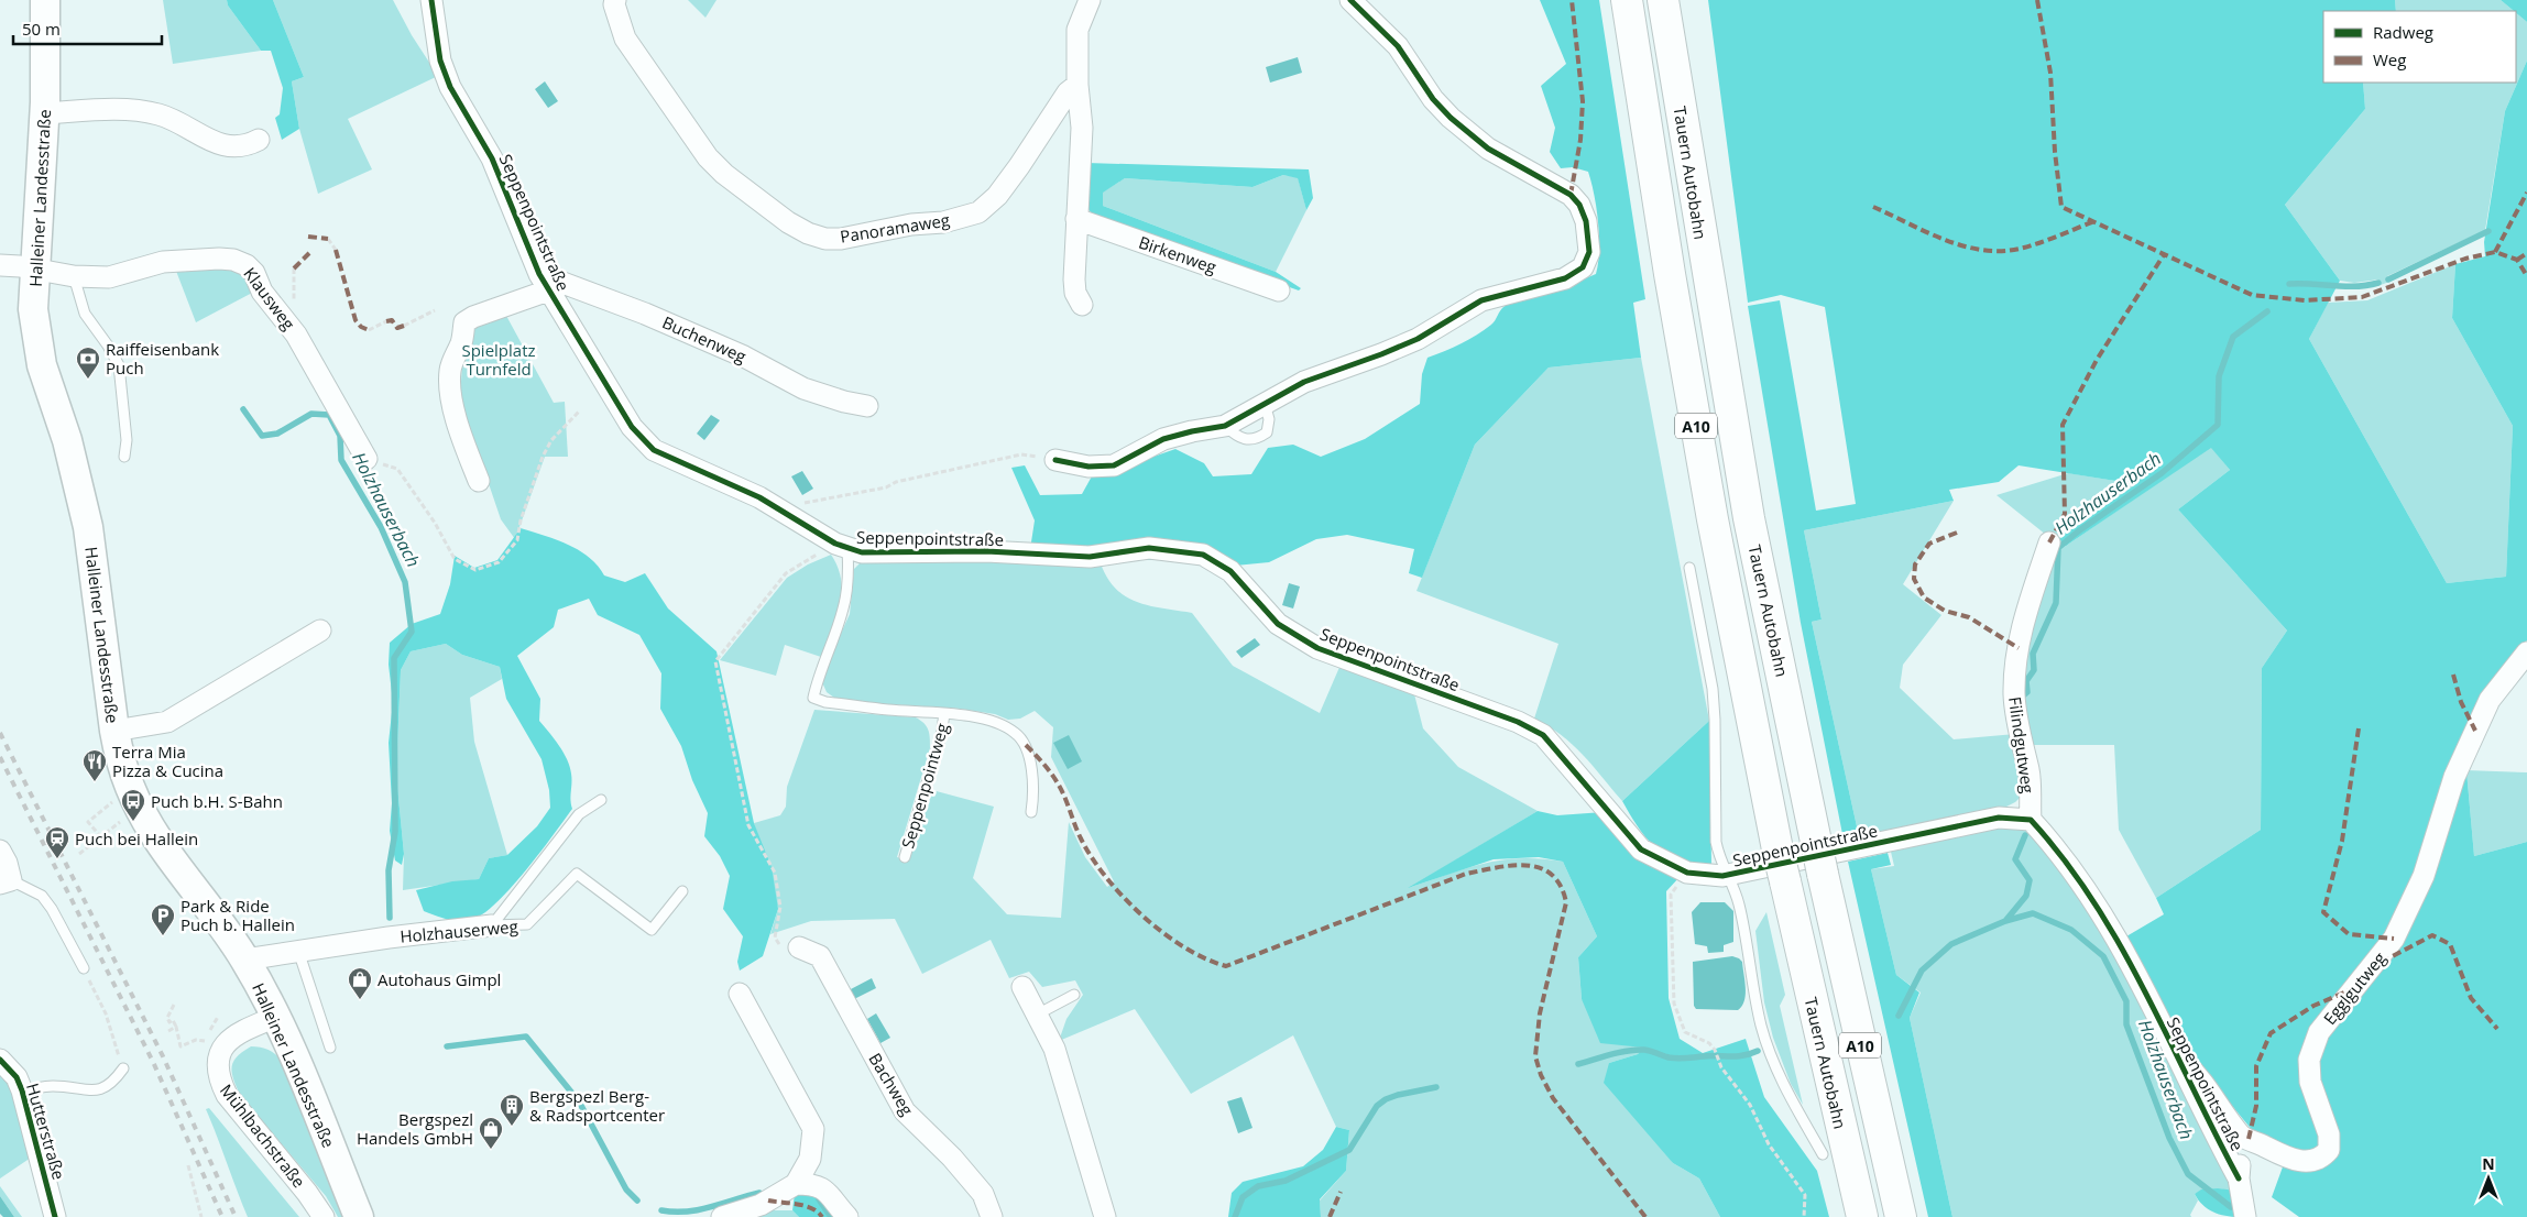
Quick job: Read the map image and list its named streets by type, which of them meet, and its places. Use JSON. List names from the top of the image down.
{
  "streets": {
    "highway": ["Tauern Autobahn", "A10"],
    "main road": ["Halleiner Landesstraße"],
    "street": [
      "Seppenpointstraße",
      "Panoramaweg",
      "Birkenweg",
      "Klausweg",
      "Buchenweg",
      "Filindgutweg",
      "Holzhauserweg",
      "Egglgutweg",
      "Bachweg",
      "Hutterstraße",
      "Mühlbachstraße"
    ],
    "lane": ["Seppenpointweg"]
  },
  "crossings": [
    ["Halleiner Landesstraße", "Klausweg"],
    ["Halleiner Landesstraße", "Holzhauserweg"],
    ["Halleiner Landesstraße", "Mühlbachstraße"],
    ["Seppenpointstraße", "Buchenweg"],
    ["Seppenpointstraße", "Filindgutweg"],
    ["Seppenpointstraße", "Seppenpointweg"],
    ["Seppenpointstraße", "Egglgutweg"]
  ],
  "water": ["Holzhauserbach"],
  "parks": ["Spielplatz Turnfeld"],
  "places": {
    "bank": ["Raiffeisenbank Puch"],
    "restaurant": ["Terra Mia Pizza & Cucina"],
    "bus stop": ["Puch b.H. S-Bahn"],
    "station": ["Puch bei Hallein"],
    "parking": ["Park & Ride Puch b. Hallein"],
    "shop": ["Autohaus Gimpl", "Bergspezl Handels GmbH"],
    "building": ["Bergspezl Berg- & Radsportcenter"]
  },
  "legend": ["Radweg", "Weg"],
  "scale_bar": "50 m",
  "north": "top"
}
